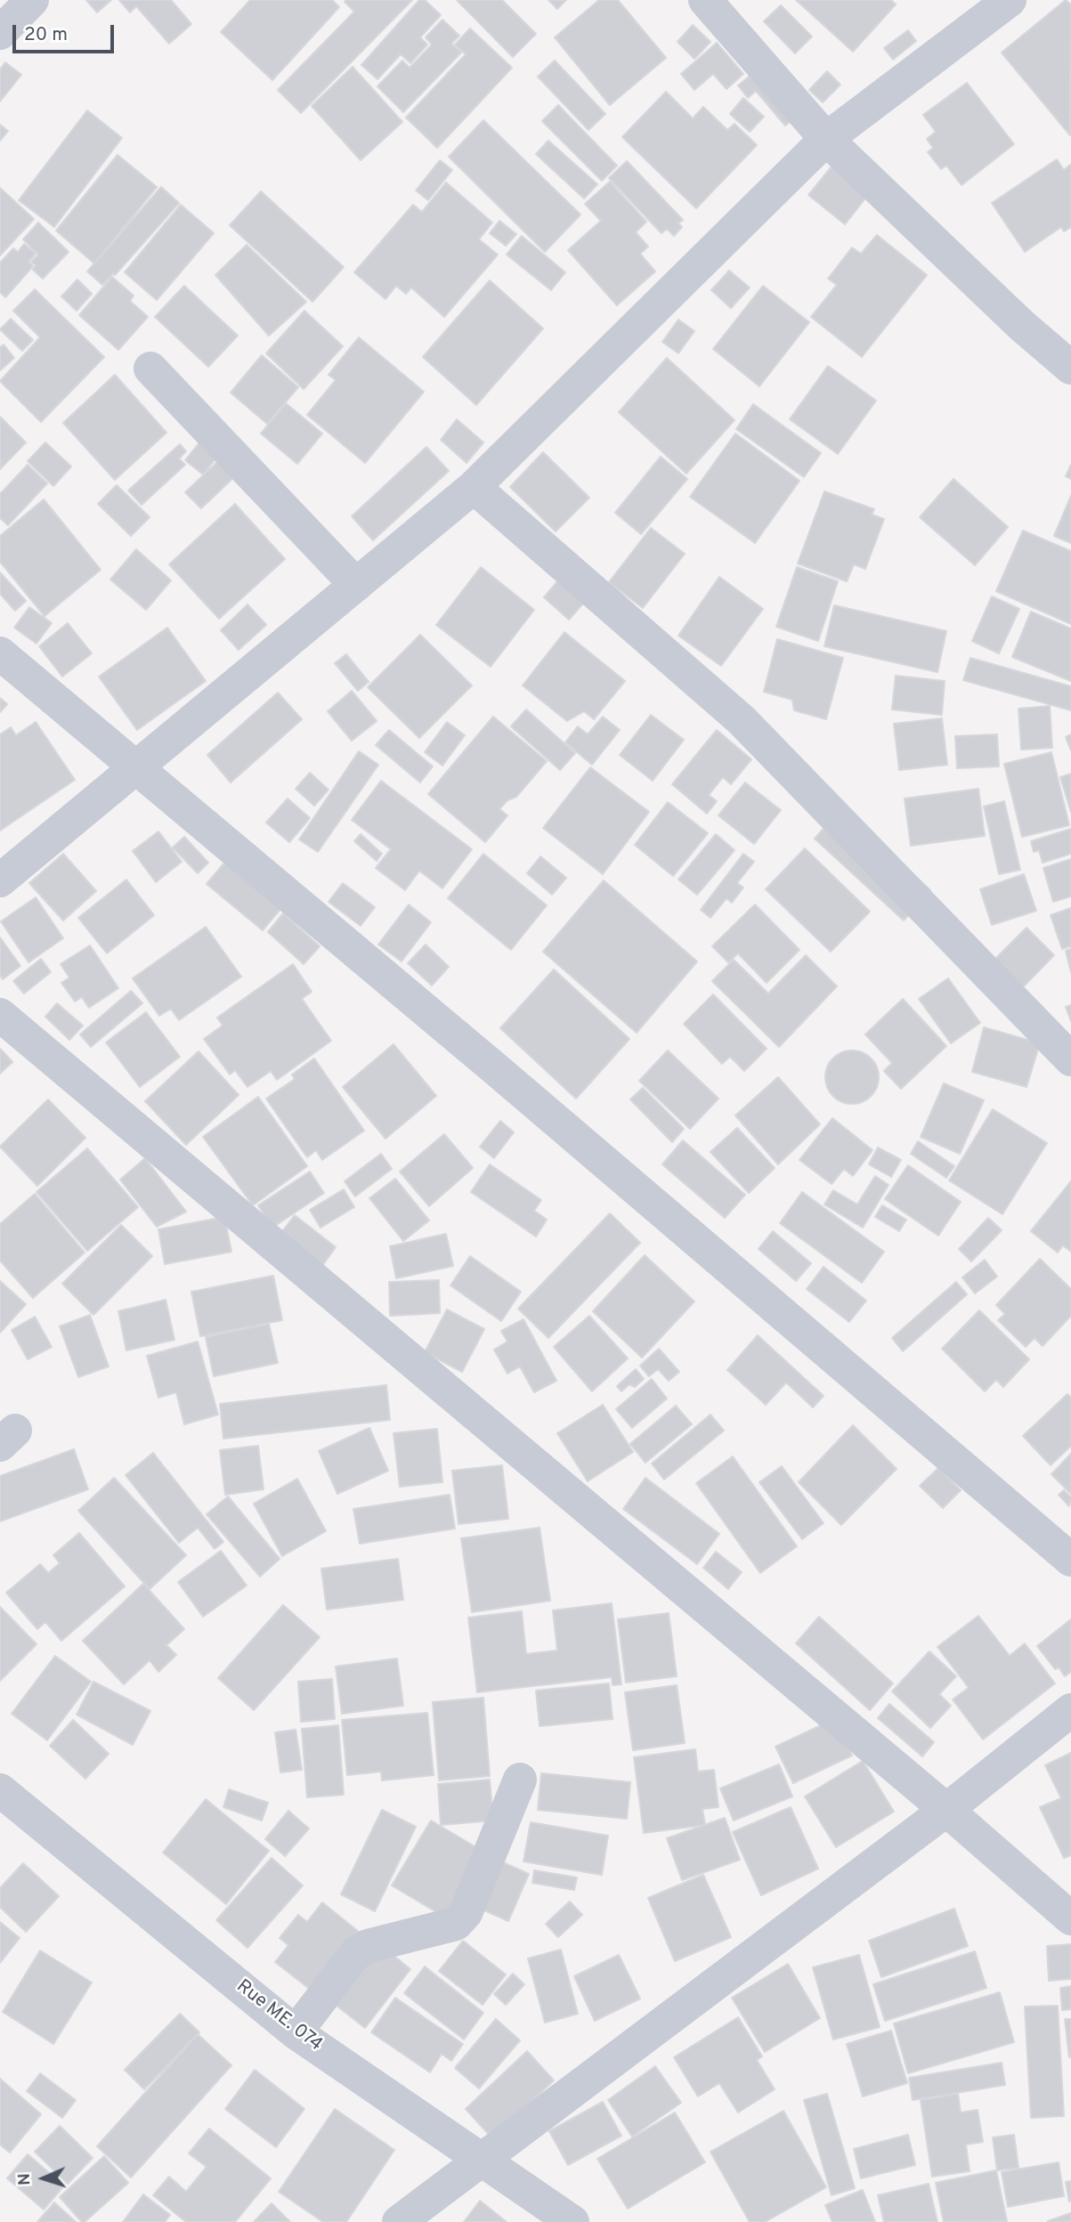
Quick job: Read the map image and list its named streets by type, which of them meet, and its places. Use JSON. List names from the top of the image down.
{
  "streets": {
    "street": ["Rue ME. 074"]
  },
  "scale_bar": "20 m",
  "north": "left"
}
